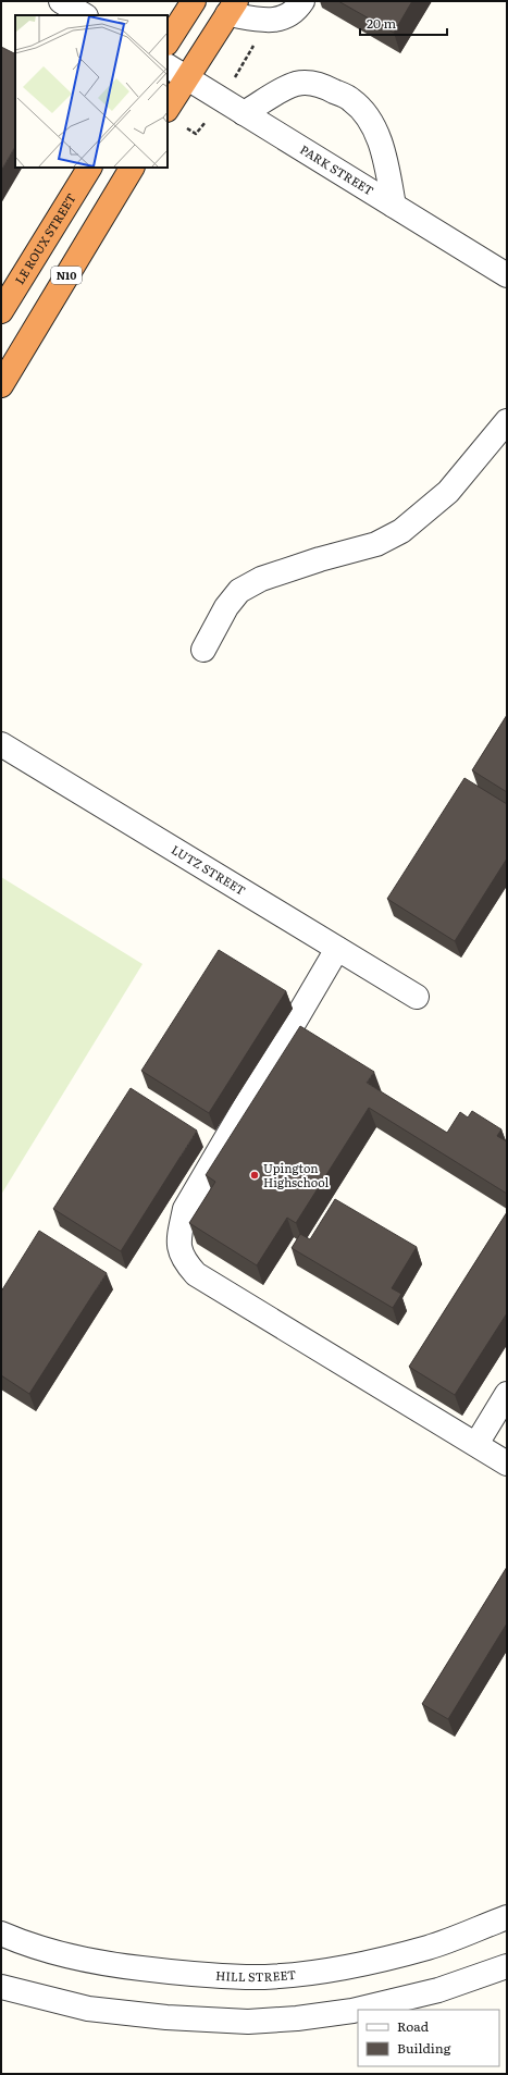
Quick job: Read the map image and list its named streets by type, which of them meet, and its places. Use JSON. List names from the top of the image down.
{
  "streets": {
    "highway": ["LE ROUX STREET", "N10"],
    "street": ["PARK STREET", "LUTZ STREET", "HILL STREET"]
  },
  "places": ["Upington Highschool"],
  "legend": ["Road", "Building"],
  "scale_bar": "20 m"
}
